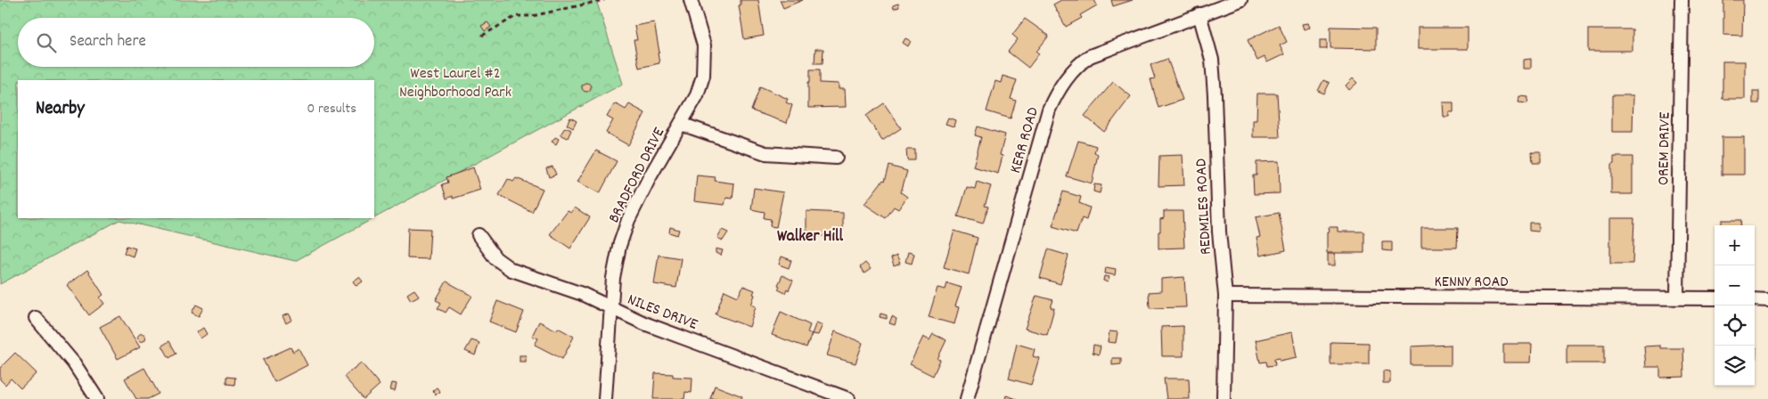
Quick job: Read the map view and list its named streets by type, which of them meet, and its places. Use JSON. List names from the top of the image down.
{
  "streets": {
    "street": [
      "KERR ROAD",
      "OREM DRIVE",
      "BRADFORD DRIVE",
      "REDMILES ROAD",
      "KENNY ROAD",
      "NILES DRIVE"
    ]
  },
  "crossings": [
    ["KERR ROAD", "REDMILES ROAD"],
    ["OREM DRIVE", "KENNY ROAD"],
    ["BRADFORD DRIVE", "NILES DRIVE"],
    ["REDMILES ROAD", "KENNY ROAD"]
  ],
  "districts": ["Walker Hill"],
  "parks": ["West Laurel #2 Neighborhood Park"],
  "page": {
    "search": "Search here",
    "heading": ["Nearby", "0 results"],
    "map_buttons": ["+", "−"]
  }
}
